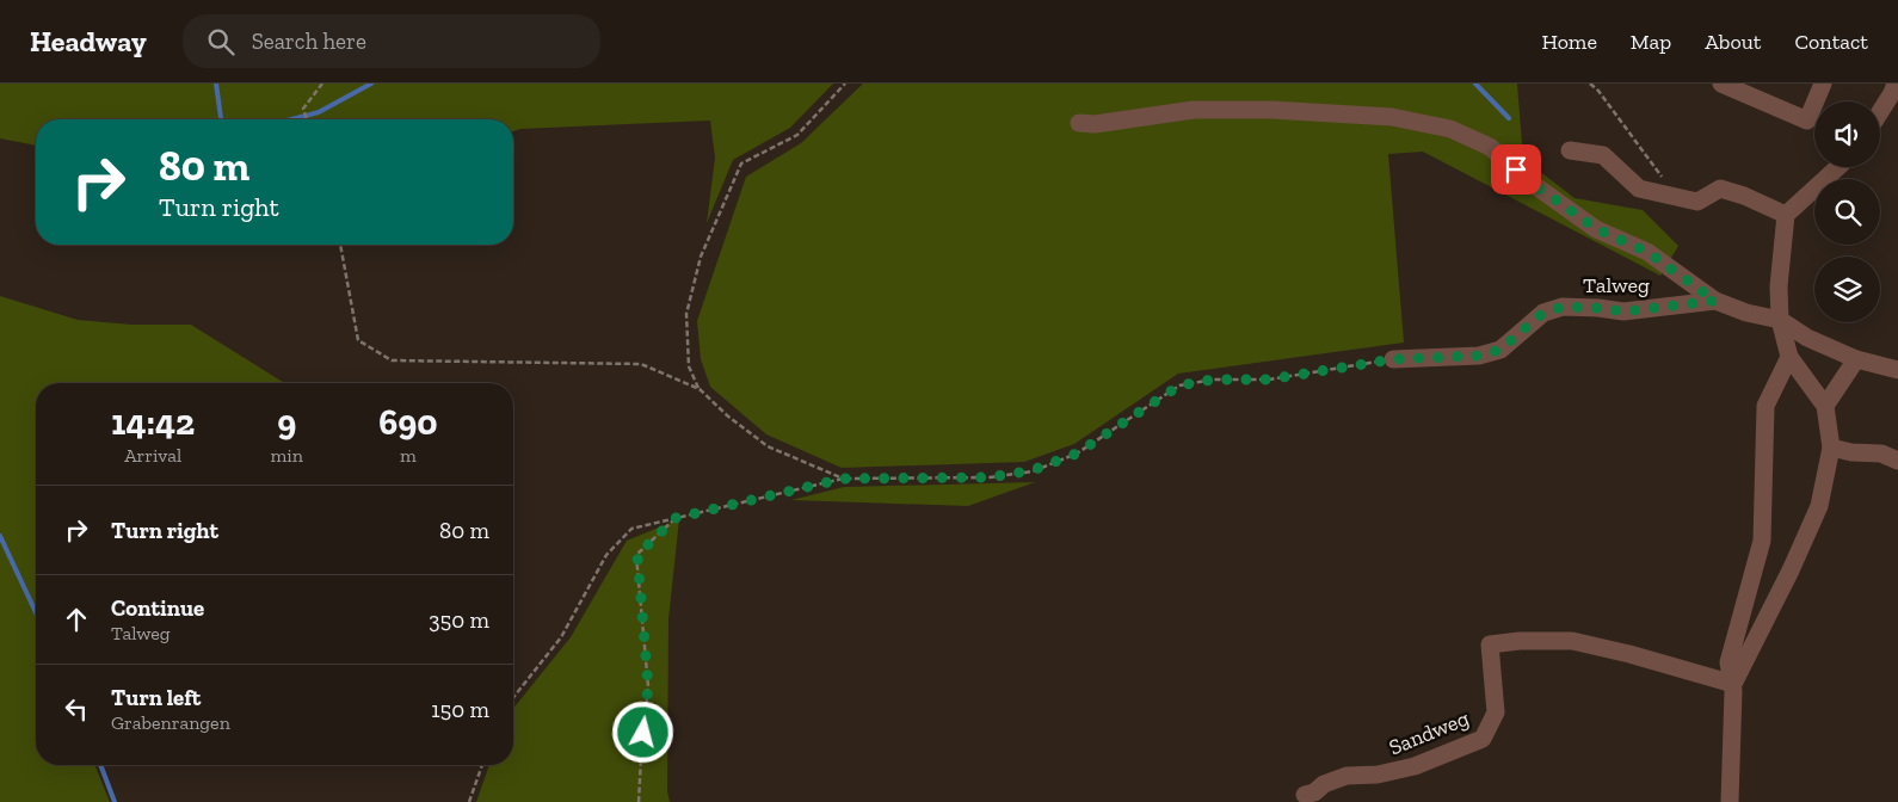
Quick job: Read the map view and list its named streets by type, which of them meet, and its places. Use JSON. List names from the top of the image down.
{
  "streets": {
    "street": ["Talweg", "Sandweg"]
  },
  "page": {
    "header": "Headway",
    "search": "Search here",
    "nav": [
      "Home",
      "Map",
      "About",
      "Contact"
    ],
    "turn": ["80 m", "Turn right"],
    "eta": [
      "14:42",
      "Arrival",
      "9",
      "min",
      "690",
      "m"
    ],
    "list": [
      {
        "name": "Turn right",
        "value": "80 m"
      },
      {
        "name": "Continue",
        "note": "Talweg",
        "value": "350 m"
      },
      {
        "name": "Turn left",
        "note": "Grabenrangen",
        "value": "150 m"
      }
    ]
  }
}
